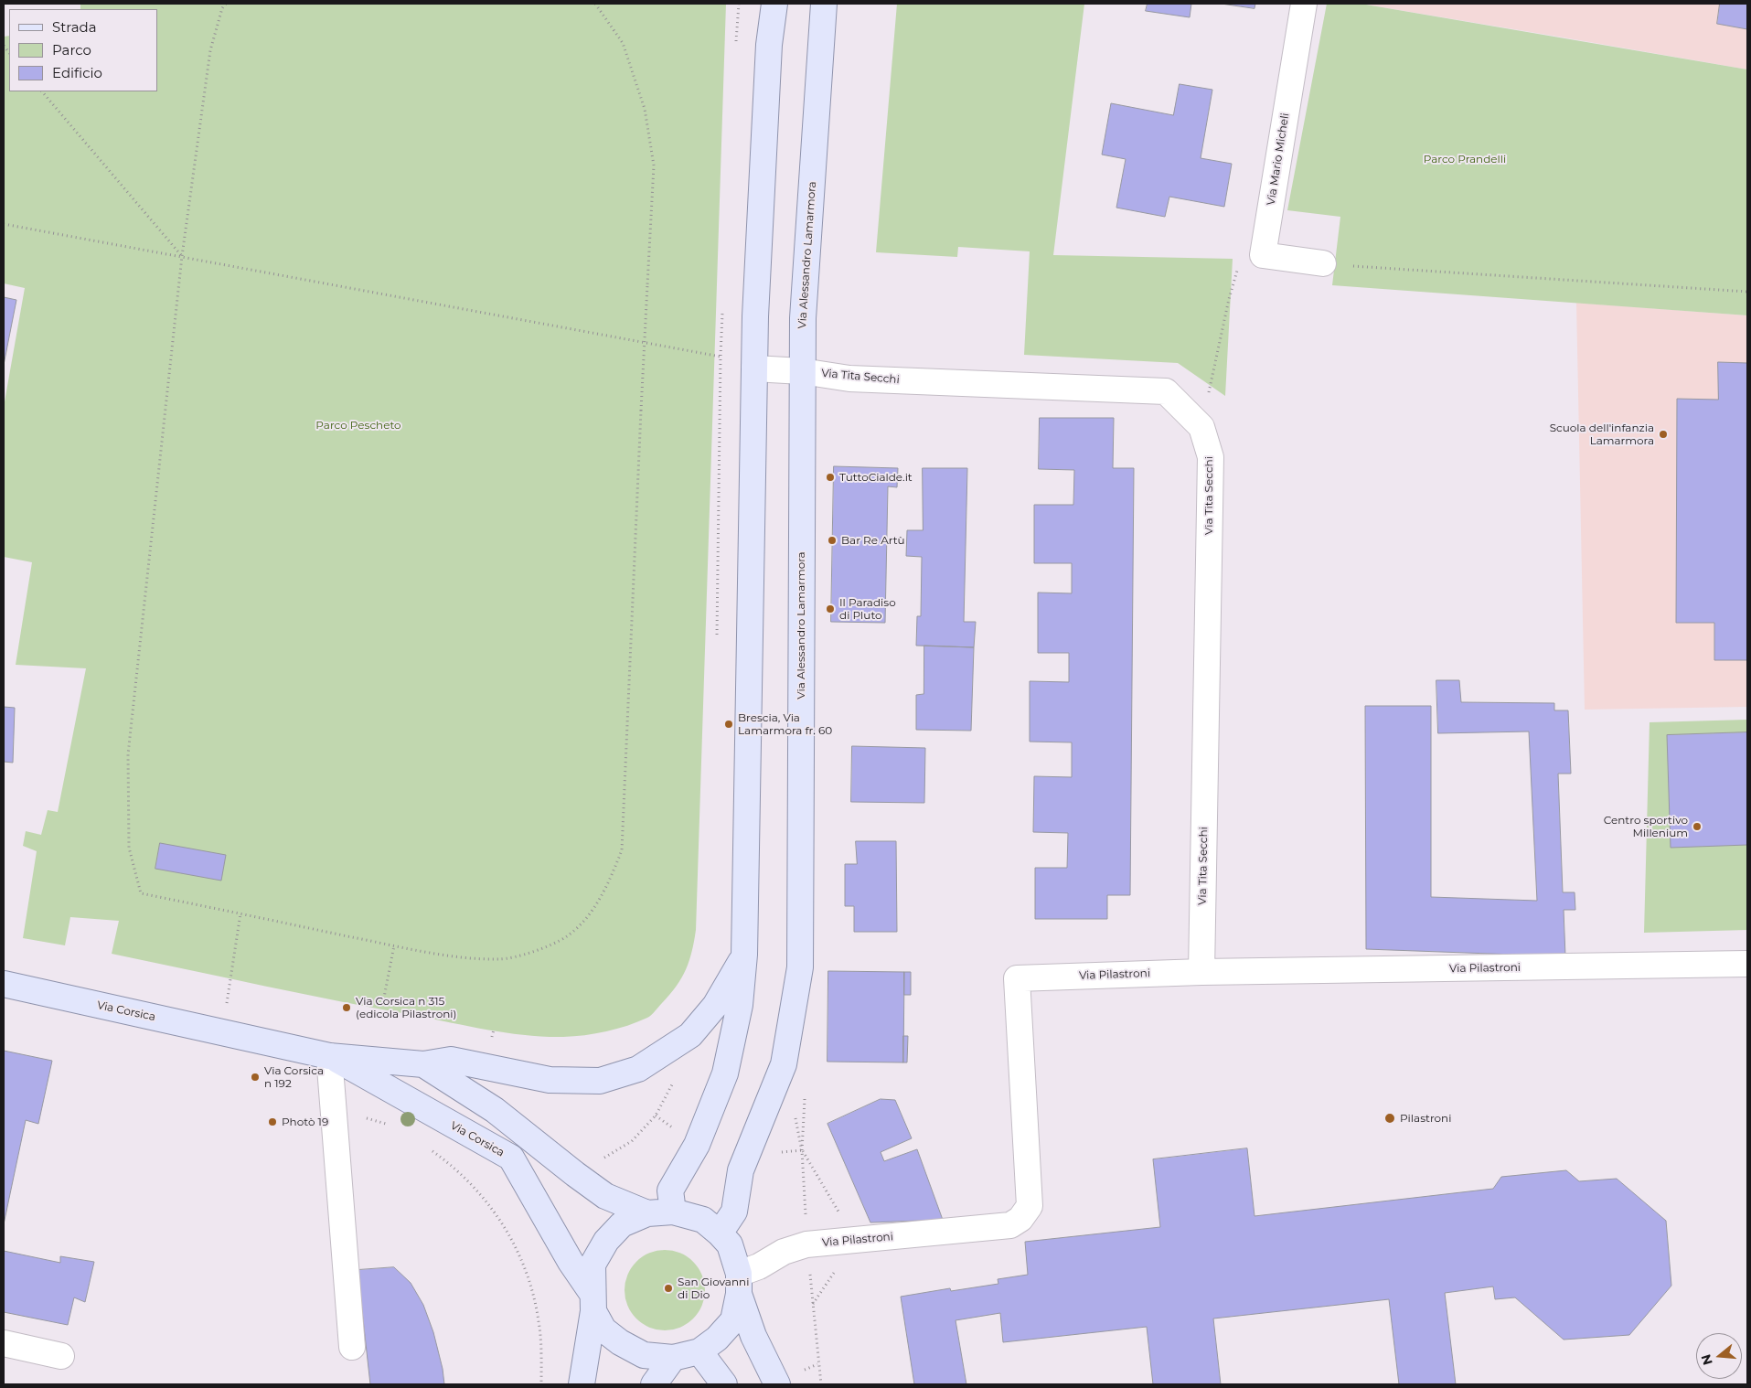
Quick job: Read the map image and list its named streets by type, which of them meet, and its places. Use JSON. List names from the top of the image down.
{
  "streets": {
    "main road": ["Via Alessandro Lamarmora", "Via Corsica"],
    "street": ["Via Mario Micheli", "Via Tita Secchi", "Via Pilastroni"]
  },
  "crossings": [
    ["Via Alessandro Lamarmora", "Via Tita Secchi"],
    ["Via Alessandro Lamarmora", "Via Pilastroni"],
    ["Via Alessandro Lamarmora", "Via Corsica"],
    ["Via Tita Secchi", "Via Pilastroni"],
    ["Via Pilastroni", "Via Corsica"]
  ],
  "parks": ["Parco Prandelli", "Parco Pescheto"],
  "places": [
    "Scuola dell'infanzia Lamarmora",
    "TuttoCialde.it",
    "Bar Re Artù",
    "Il Paradiso di Pluto",
    "Brescia, Via Lamarmora fr. 60",
    "Centro sportivo Millenium",
    "Via Corsica n 315 (edicola Pilastroni)",
    "Via Corsica n 192",
    "Pilastroni",
    "Photò 19",
    "San Giovanni di Dio"
  ],
  "legend": ["Strada", "Parco", "Edificio"],
  "north": "left"
}
